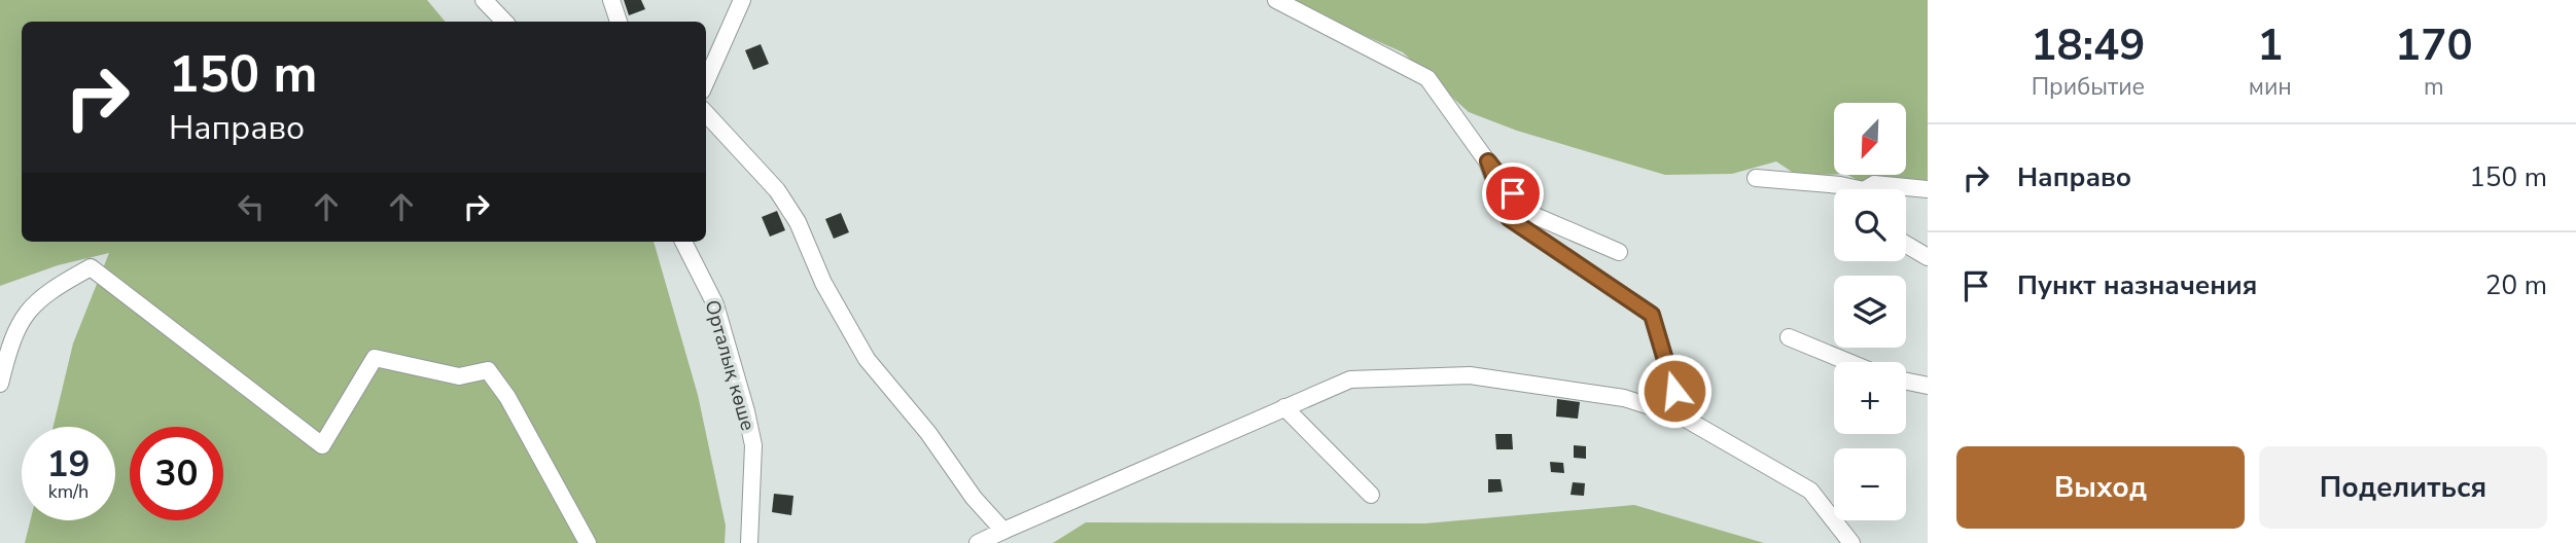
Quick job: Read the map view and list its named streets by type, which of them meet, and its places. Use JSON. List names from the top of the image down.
{
  "streets": {
    "street": ["Орталық көше"]
  },
  "north": "bottom left",
  "page": {
    "eta": [
      "18:49",
      "Прибытие",
      "1",
      "мин",
      "170",
      "m"
    ],
    "turn": ["150 m", "Направо"],
    "map_buttons": ["+", "−"],
    "list": [
      {
        "name": "Направо",
        "value": "150 m"
      },
      {
        "name": "Пункт назначения",
        "value": "20 m"
      }
    ],
    "speed": "19 km/h",
    "limit": "30",
    "buttons": ["Выход", "Поделиться"]
  }
}
